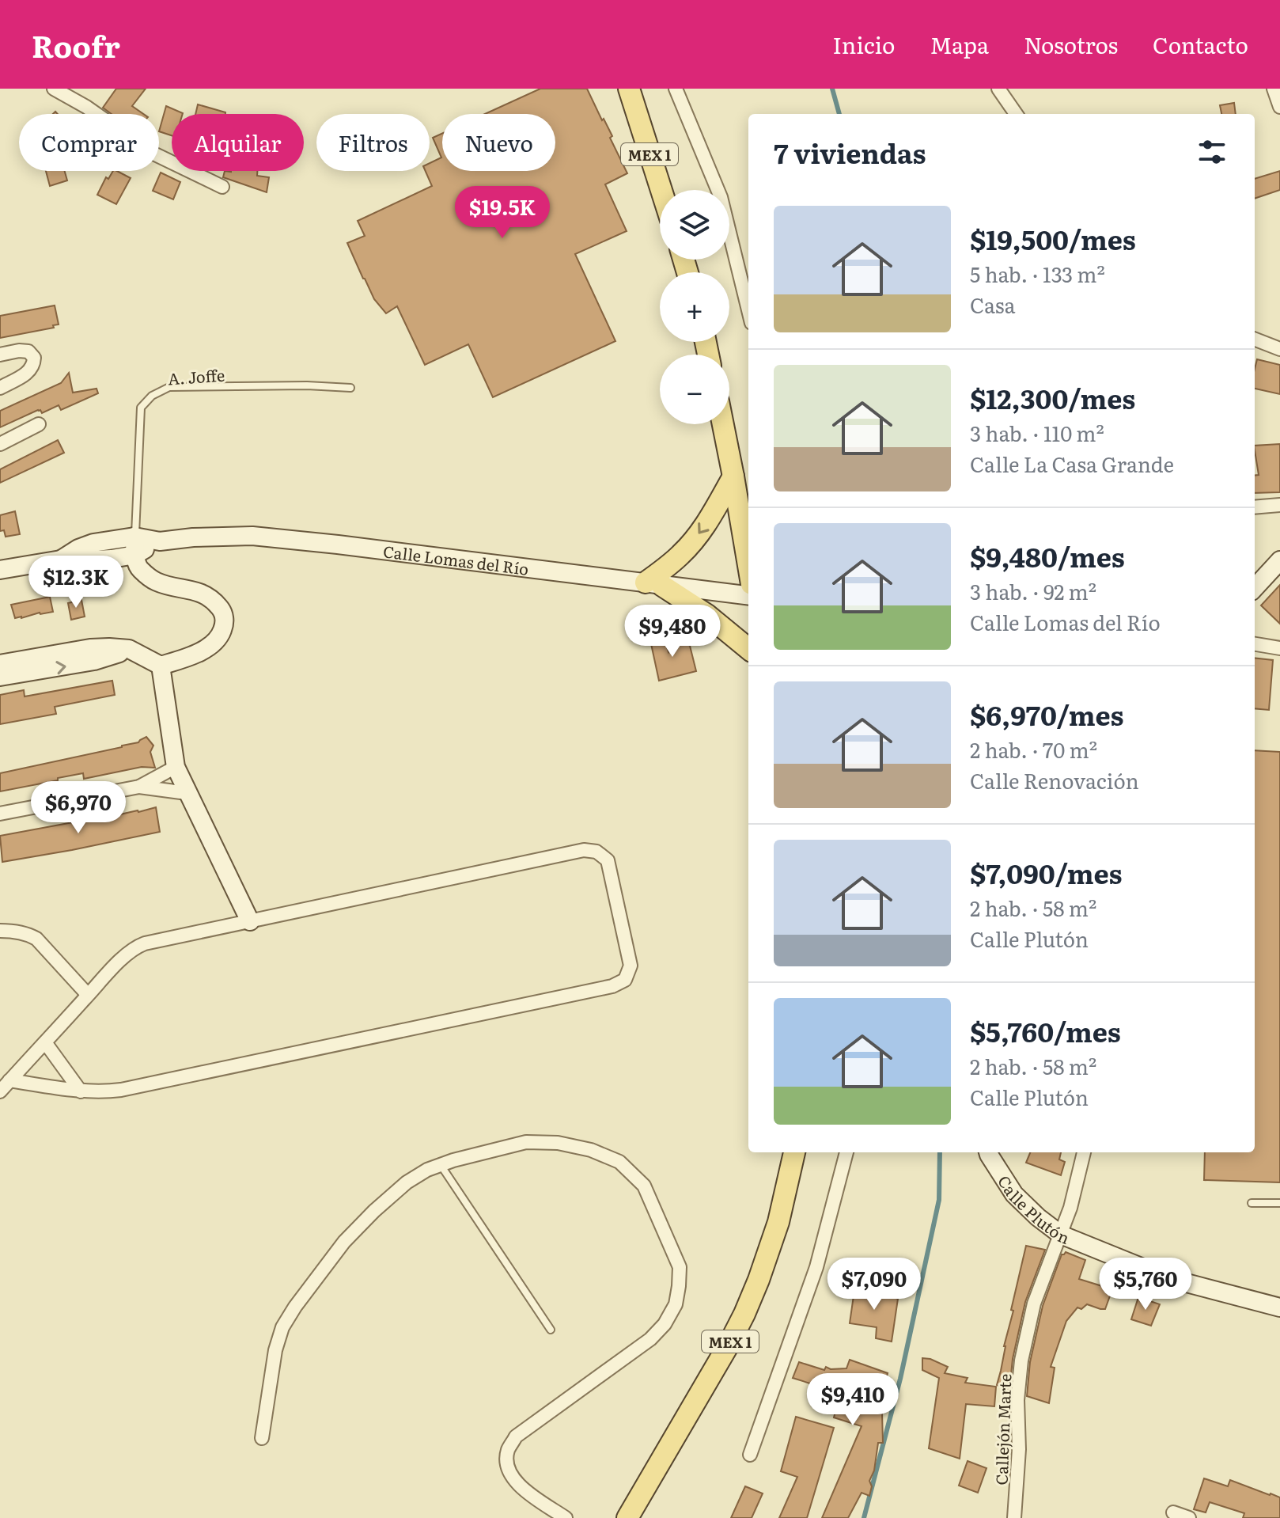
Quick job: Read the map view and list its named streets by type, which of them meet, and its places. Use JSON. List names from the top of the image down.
{
  "streets": {
    "main road": ["MEX 1"],
    "street": ["Calle Lomas del Río", "Calle Plutón", "Callejón Marte"],
    "lane": ["A. Joffe"]
  },
  "crossings": [
    ["A. Joffe", "Calle Lomas del Río"],
    ["Calle Plutón", "Callejón Marte"]
  ],
  "page": {
    "header": "Roofr",
    "nav": [
      "Inicio",
      "Mapa",
      "Nosotros",
      "Contacto"
    ],
    "chip": [
      "Comprar",
      "Alquilar",
      "Filtros",
      "Nuevo"
    ],
    "heading": "7 viviendas",
    "price": [
      "$19.5K",
      "$12.3K",
      "$9,480",
      "$6,970",
      "$7,090",
      "$5,760",
      "$9,410"
    ],
    "map_buttons": ["+", "−"],
    "list": [
      {
        "name": "$19,500/mes",
        "note": "5 hab. · 133 m² · Casa"
      },
      {
        "name": "$12,300/mes",
        "note": "3 hab. · 110 m² · Calle La Casa Grande"
      },
      {
        "name": "$9,480/mes",
        "note": "3 hab. · 92 m² · Calle Lomas del Río"
      },
      {
        "name": "$6,970/mes",
        "note": "2 hab. · 70 m² · Calle Renovación"
      },
      {
        "name": "$7,090/mes",
        "note": "2 hab. · 58 m² · Calle Plutón"
      },
      {
        "name": "$5,760/mes",
        "note": "2 hab. · 58 m² · Calle Plutón"
      }
    ]
  }
}
